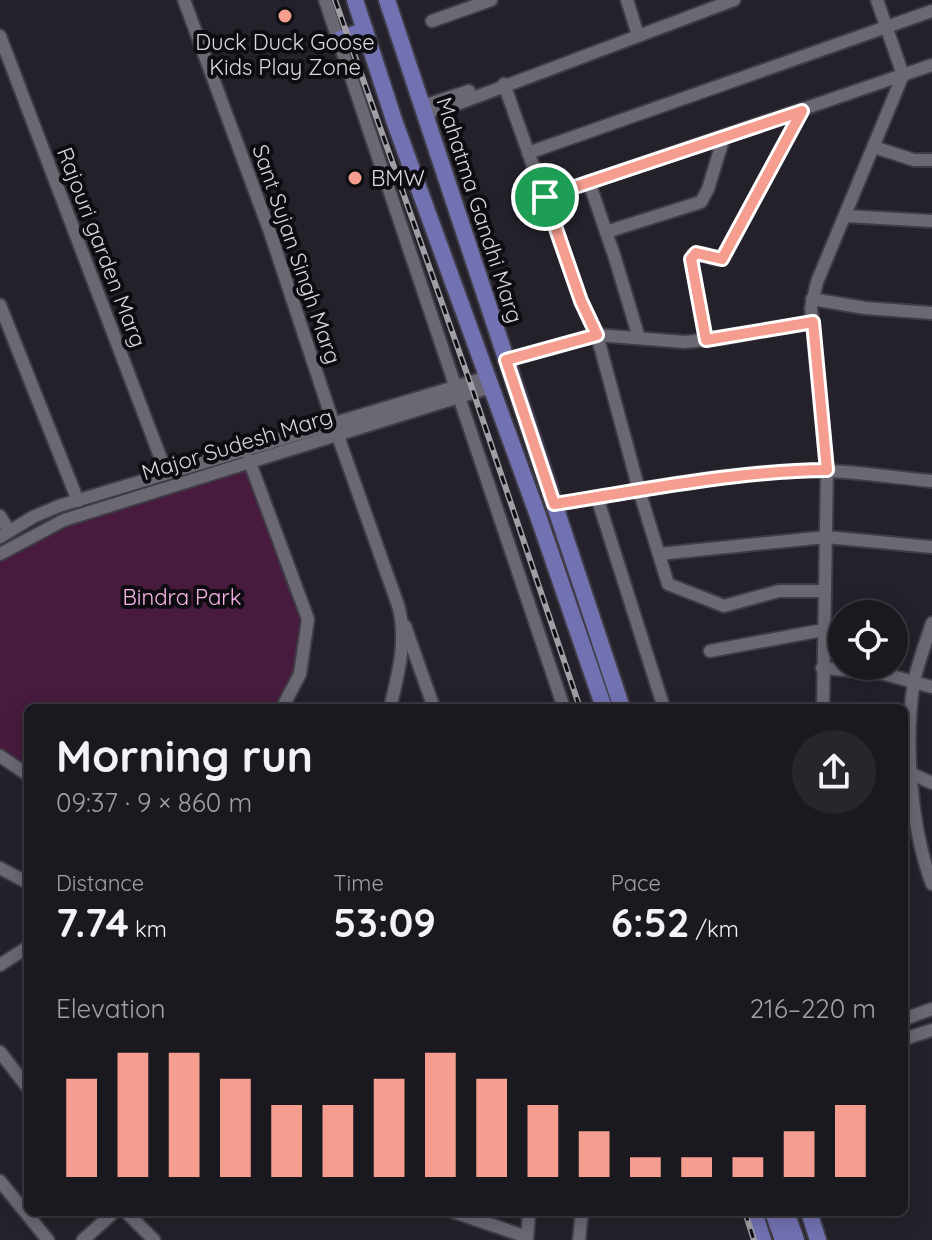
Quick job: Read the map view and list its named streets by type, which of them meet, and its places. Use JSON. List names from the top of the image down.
{
  "streets": {
    "main road": ["Mahatma Gandhi Marg"],
    "street": ["Rajouri garden Marg", "Sant Sujan Singh Marg", "Major Sudesh Marg"]
  },
  "crossings": [
    ["Mahatma Gandhi Marg", "Major Sudesh Marg"],
    ["Rajouri garden Marg", "Major Sudesh Marg"],
    ["Sant Sujan Singh Marg", "Major Sudesh Marg"]
  ],
  "parks": ["Bindra Park"],
  "places": ["Duck Duck Goose Kids Play Zone", "BMW"],
  "page": {
    "heading": ["Morning run", "09:37 · 9 × 860 m"],
    "stats": [
      ["Distance", "7.74 km"],
      ["Time", "53:09"],
      ["Pace", "6:52 /km"]
    ],
    "chart": ["Elevation", "216–220 m"]
  }
}
